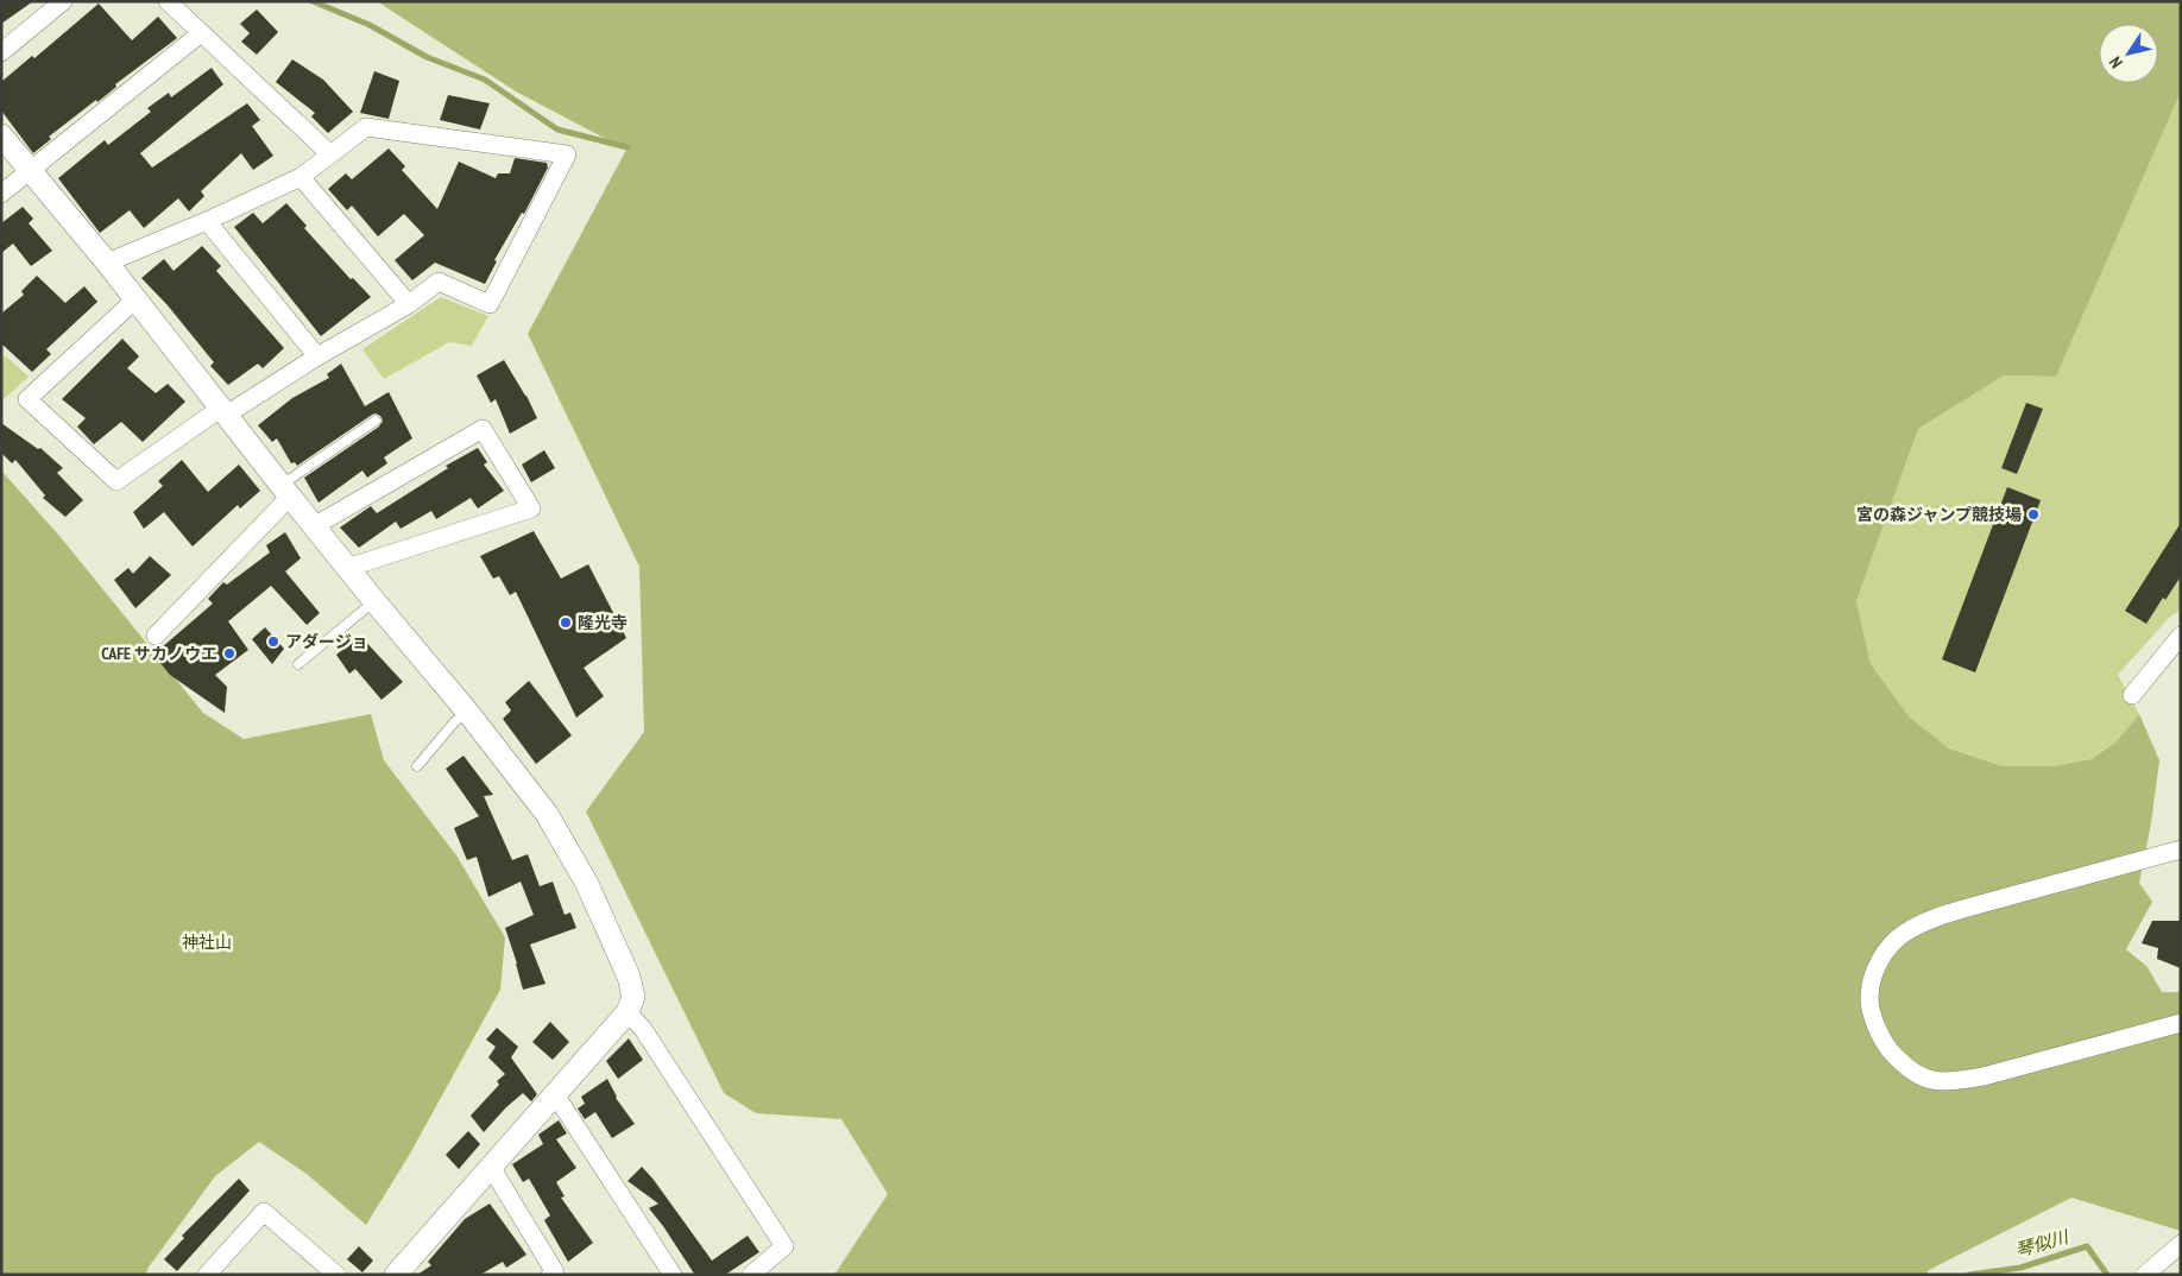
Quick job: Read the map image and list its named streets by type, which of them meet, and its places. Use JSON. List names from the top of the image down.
{
  "water": ["琴似川"],
  "parks": ["神社山"],
  "places": [
    "宮の森ジャンプ競技場",
    "隆光寺",
    "アダージョ",
    "CAFE サカノウエ"
  ],
  "north": "bottom left"
}
